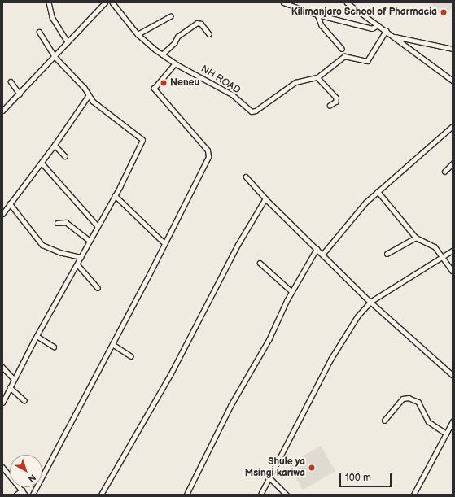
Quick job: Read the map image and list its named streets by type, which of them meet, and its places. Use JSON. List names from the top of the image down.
{
  "streets": {
    "street": ["NH ROAD"]
  },
  "places": ["Kilimanjaro School of Pharmacia", "Neneu", "Shule ya Msingi kariwa"],
  "scale_bar": "100 m",
  "north": "bottom right"
}
